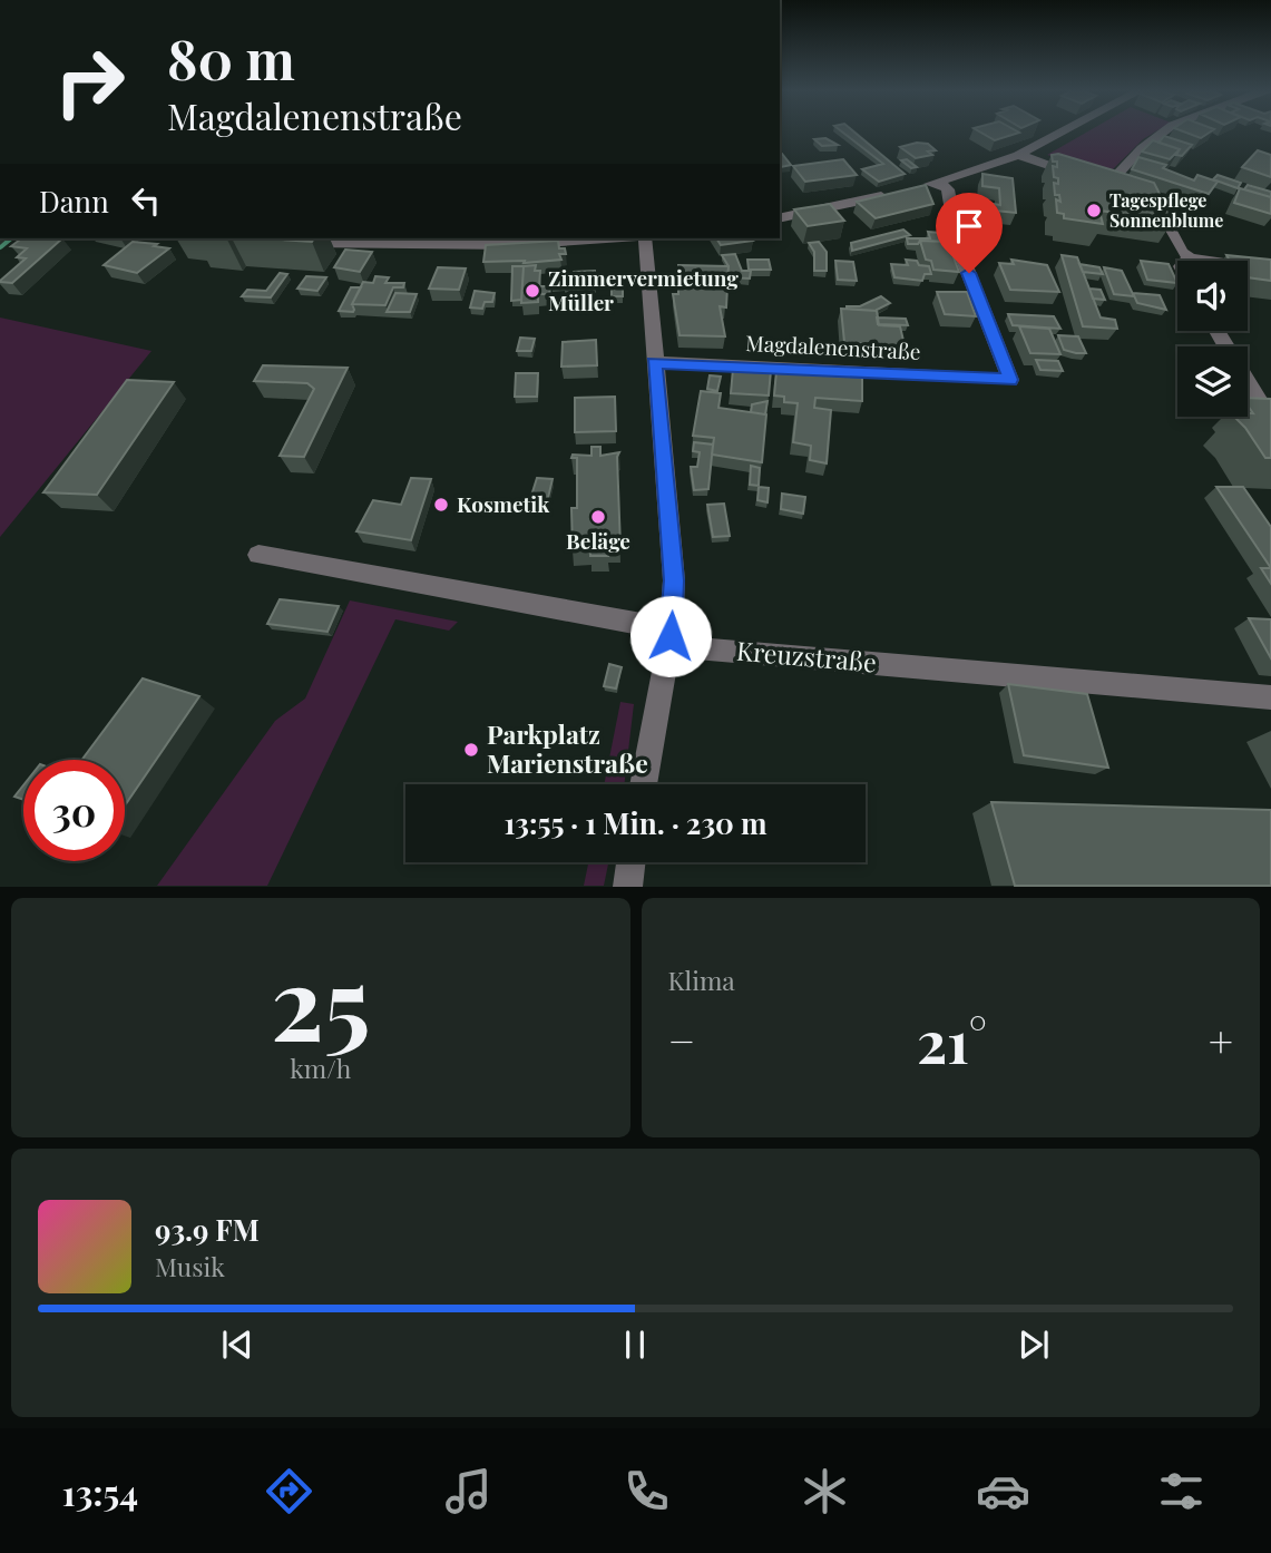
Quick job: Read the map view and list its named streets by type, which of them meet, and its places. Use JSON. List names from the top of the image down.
{
  "streets": {
    "street": ["Magdalenenstraße", "Kreuzstraße"]
  },
  "places": [
    "Tagespflege Sonnenblume",
    "Zimmervermietung Müller",
    "Kosmetik",
    "Beläge",
    "Parkplatz Marienstraße"
  ],
  "page": {
    "turn": ["80 m", "Magdalenenstraße"],
    "then": "Dann",
    "limit": "30",
    "trip": "13:55 · 1 Min. · 230 m",
    "tile": [
      ["25", "km/h"],
      "Klima"
    ],
    "heat": ["−", "21°", "+"],
    "song": ["93.9 FM", "Musik"],
    "tabs": "13:54"
  }
}
